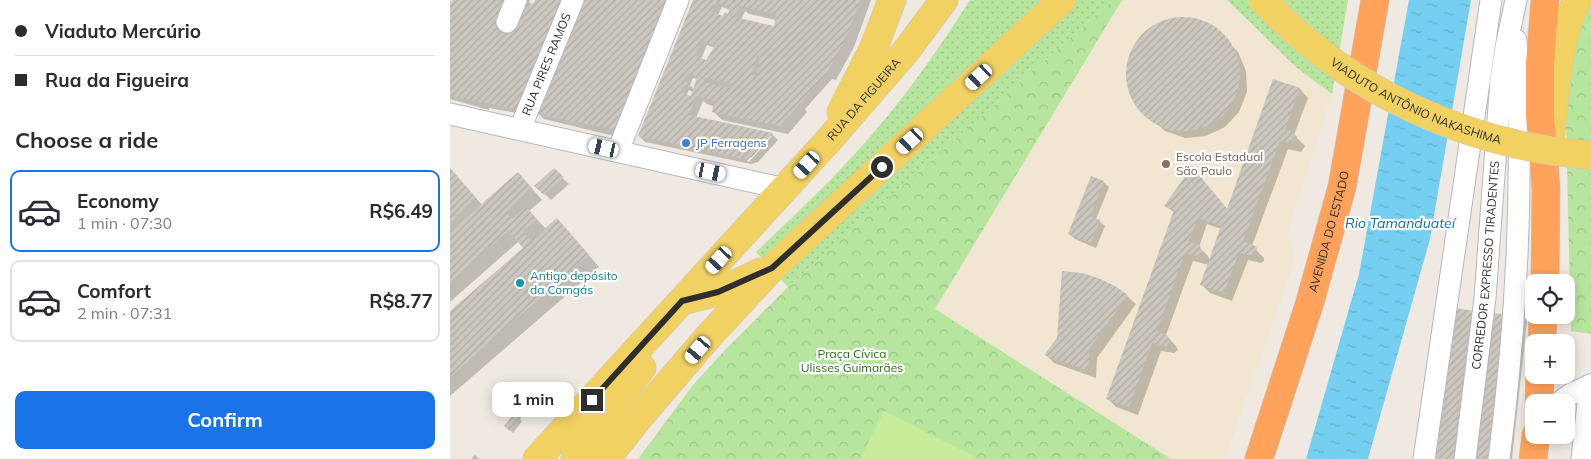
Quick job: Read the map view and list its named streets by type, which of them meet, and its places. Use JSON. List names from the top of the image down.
{
  "streets": {
    "highway": ["AVENIDA DO ESTADO"],
    "main road": ["RUA DA FIGUEIRA", "VIADUTO ANTÔNIO NAKASHIMA"],
    "street": ["RUA PIRES RAMOS", "CORREDOR EXPRESSO TIRADENTES"]
  },
  "water": ["Rio Tamanduateí"],
  "parks": ["Praça Cívica Ulisses Guimarães"],
  "places": ["JP Ferragens", "Escola Estadual São Paulo", "Antigo depósito da Comgás"],
  "page": {
    "banner": ["Viaduto Mercúrio", "Rua da Figueira"],
    "heading": "Choose a ride",
    "list": [
      {
        "name": "Economy",
        "note": "1 min · 07:30",
        "value": "R$6.49"
      },
      {
        "name": "Comfort",
        "note": "2 min · 07:31",
        "value": "R$8.77"
      }
    ],
    "map_buttons": ["+", "−"],
    "buttons": "Confirm",
    "bubble": "1 min"
  }
}
